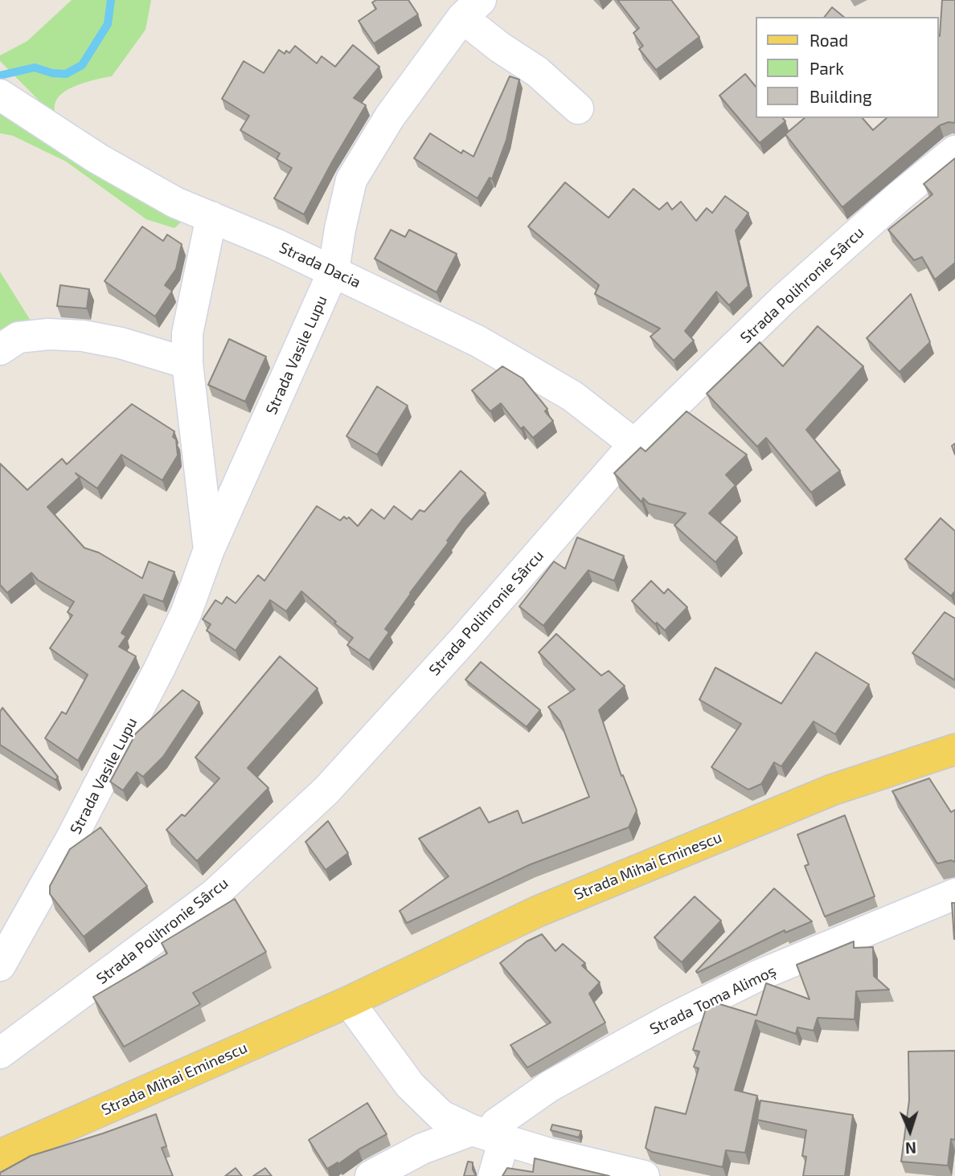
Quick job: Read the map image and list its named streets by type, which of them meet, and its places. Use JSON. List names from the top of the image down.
{
  "streets": {
    "main road": ["Strada Mihai Eminescu"],
    "street": [
      "Strada Dacia",
      "Strada Polihronie Sârcu",
      "Strada Vasile Lupu",
      "Strada Toma Alimoș"
    ]
  },
  "crossings": [
    ["Strada Dacia", "Strada Polihronie Sârcu"],
    ["Strada Dacia", "Strada Vasile Lupu"]
  ],
  "legend": ["Road", "Park", "Building"],
  "north": "bottom"
}
